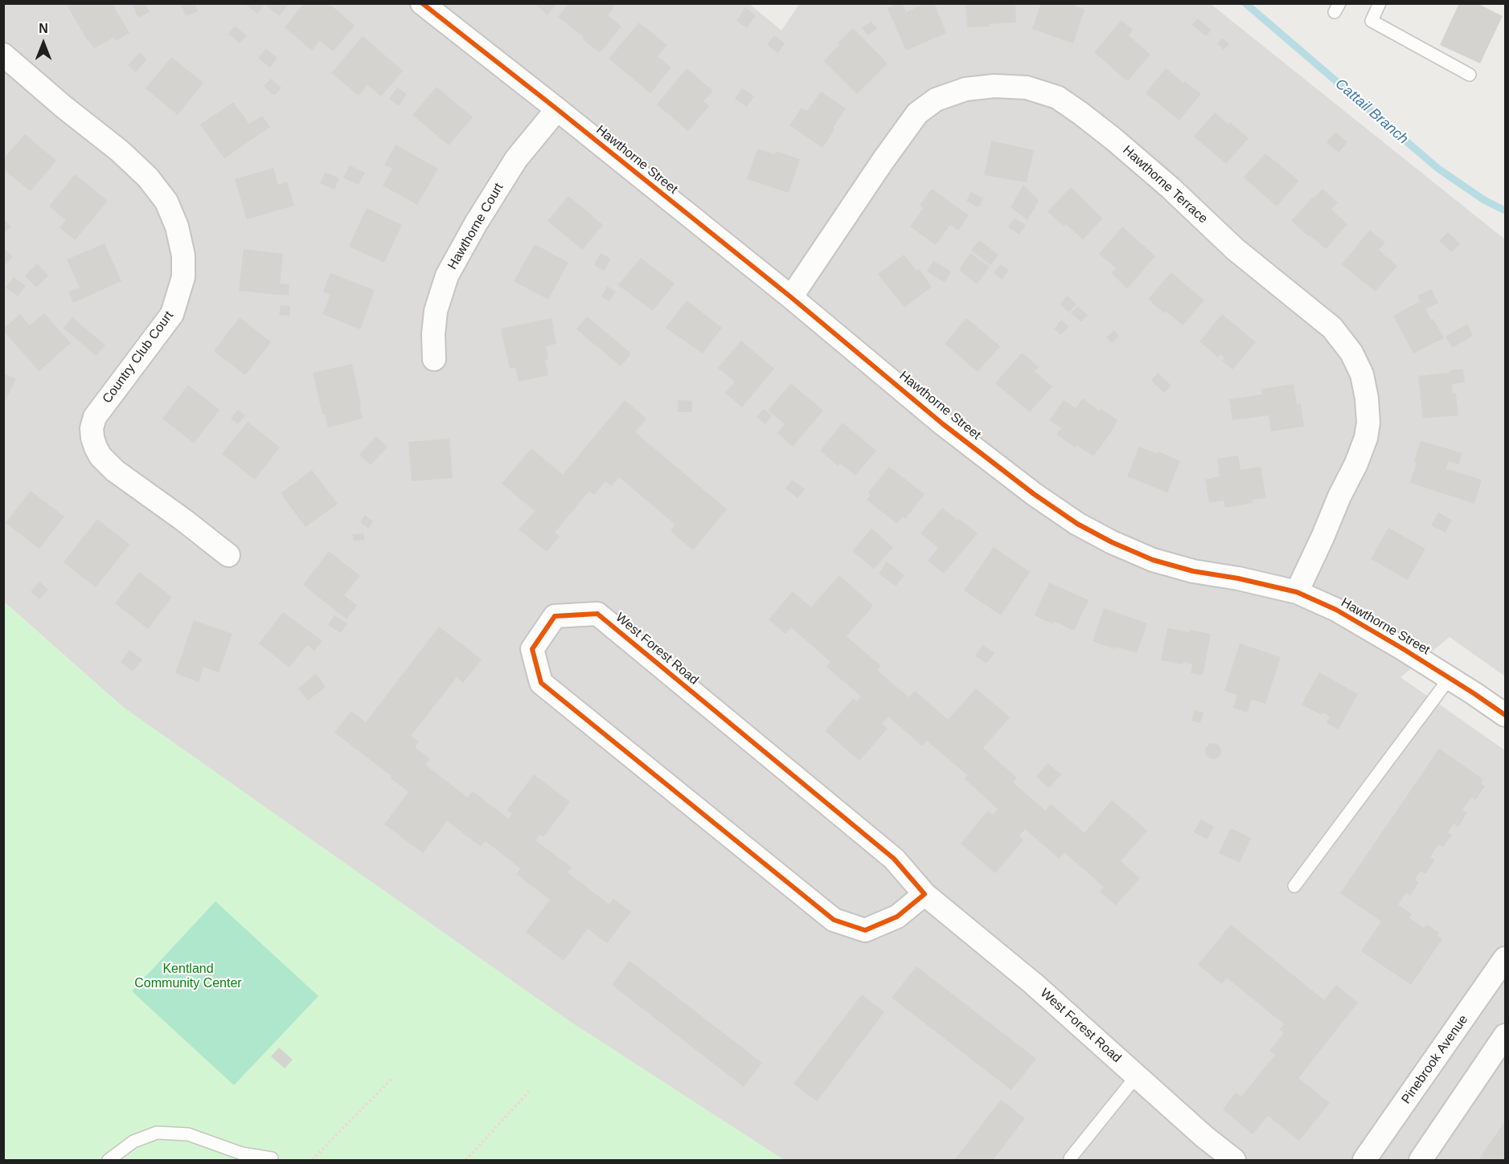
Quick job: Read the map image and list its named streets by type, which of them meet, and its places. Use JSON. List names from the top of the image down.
{
  "streets": {
    "street": [
      "Hawthorne Street",
      "Hawthorne Terrace",
      "Hawthorne Court",
      "Country Club Court",
      "West Forest Road",
      "Pinebrook Avenue"
    ]
  },
  "crossings": [
    ["Hawthorne Street", "Hawthorne Terrace"],
    ["Hawthorne Street", "Hawthorne Court"]
  ],
  "water": ["Cattail Branch"],
  "parks": ["Kentland Community Center"],
  "north": "top"
}
